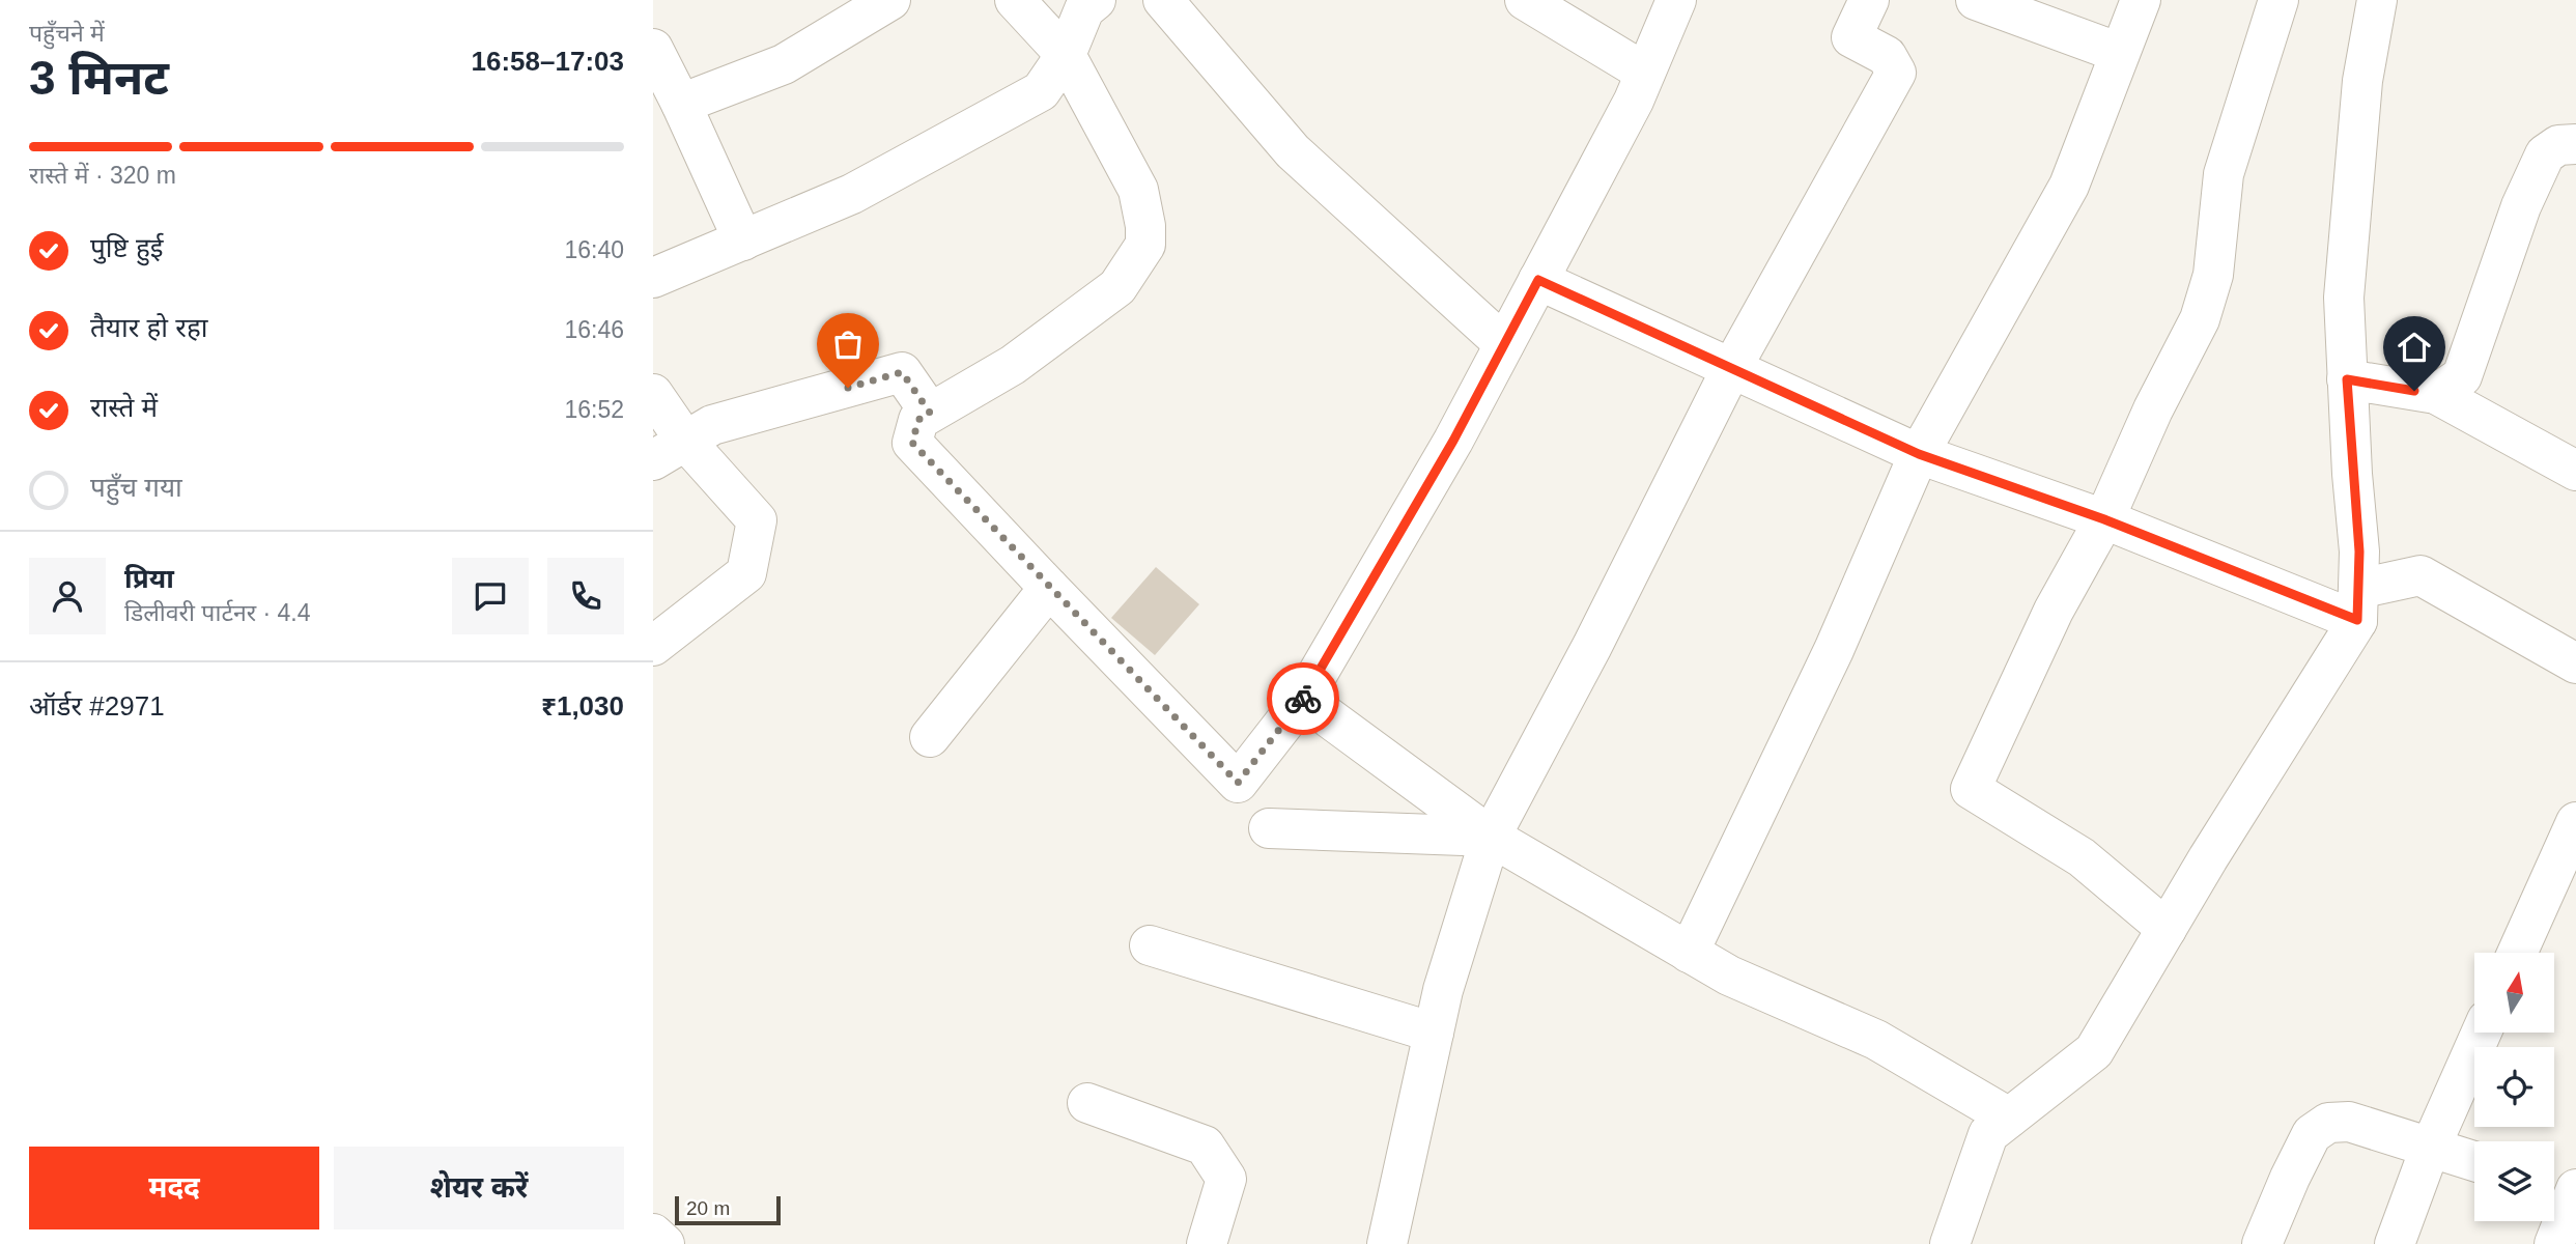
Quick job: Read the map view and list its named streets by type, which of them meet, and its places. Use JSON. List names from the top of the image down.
{
  "scale_bar": "20 m",
  "north": "top",
  "page": {
    "heading": ["3 मिनट", "पहुँचने में", "16:58–17:03"],
    "panel": [
      "प्रिया",
      "डिलीवरी पार्टनर · 4.4",
      "ऑर्डर #2971",
      "₹1,030"
    ],
    "bar": "रास्ते में · 320 m",
    "list": [
      ["पुष्टि हुई", "16:40"],
      ["तैयार हो रहा", "16:46"],
      ["रास्ते में", "16:52"],
      "पहुँच गया"
    ],
    "buttons": ["मदद", "शेयर करें"],
    "scale": "20 m"
  }
}
